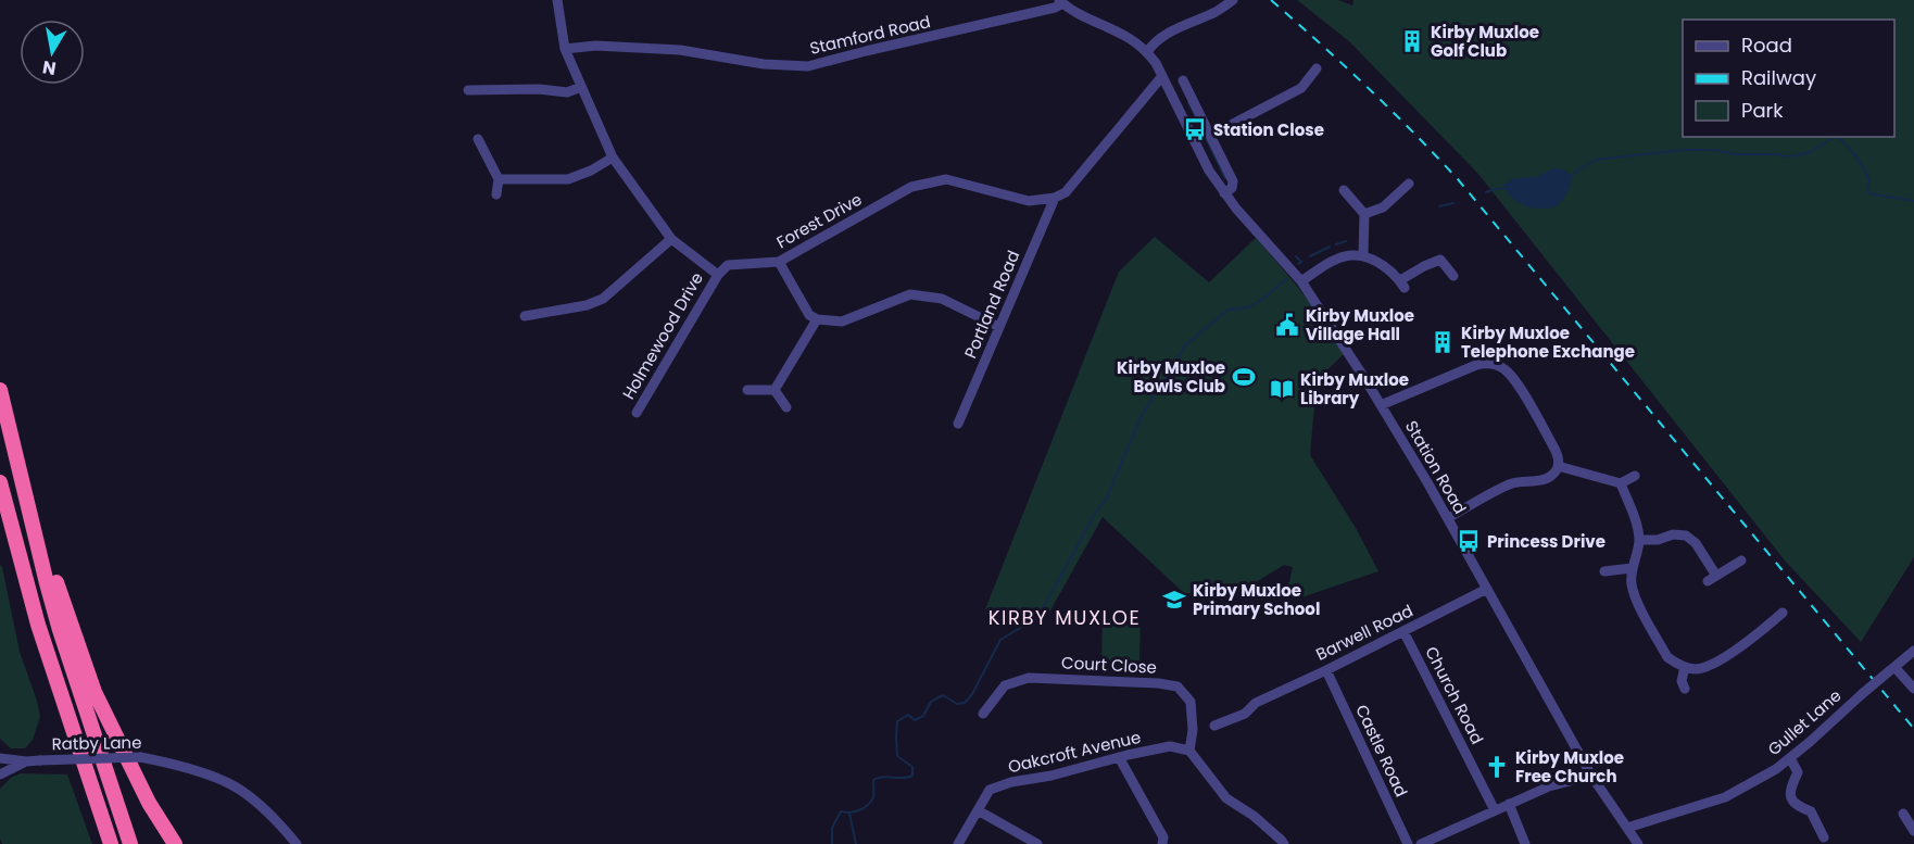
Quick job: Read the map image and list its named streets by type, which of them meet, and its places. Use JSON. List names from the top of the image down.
{
  "streets": {
    "street": [
      "Stamford Road",
      "Forest Drive",
      "Portland Road",
      "Holmewood Drive",
      "Station Road",
      "Barwell Road",
      "Court Close",
      "Church Road",
      "Gullet Lane",
      "Ratby Lane",
      "Castle Road",
      "Oakcroft Avenue"
    ]
  },
  "crossings": [
    ["Stamford Road", "Station Road"],
    ["Forest Drive", "Portland Road"],
    ["Forest Drive", "Holmewood Drive"],
    ["Station Road", "Barwell Road"],
    ["Station Road", "Gullet Lane"],
    ["Barwell Road", "Church Road"],
    ["Barwell Road", "Castle Road"],
    ["Court Close", "Oakcroft Avenue"]
  ],
  "districts": ["KIRBY MUXLOE"],
  "places": {
    "building": ["Kirby Muxloe Golf Club", "Kirby Muxloe Telephone Exchange"],
    "bus stop": ["Station Close", "Princess Drive"],
    "public building": ["Kirby Muxloe Village Hall"],
    "sports": ["Kirby Muxloe Bowls Club"],
    "library": ["Kirby Muxloe Library"],
    "school or university": ["Kirby Muxloe Primary School"],
    "church": ["Kirby Muxloe Free Church"]
  },
  "legend": ["Road", "Railway", "Park"],
  "north": "bottom"
}
